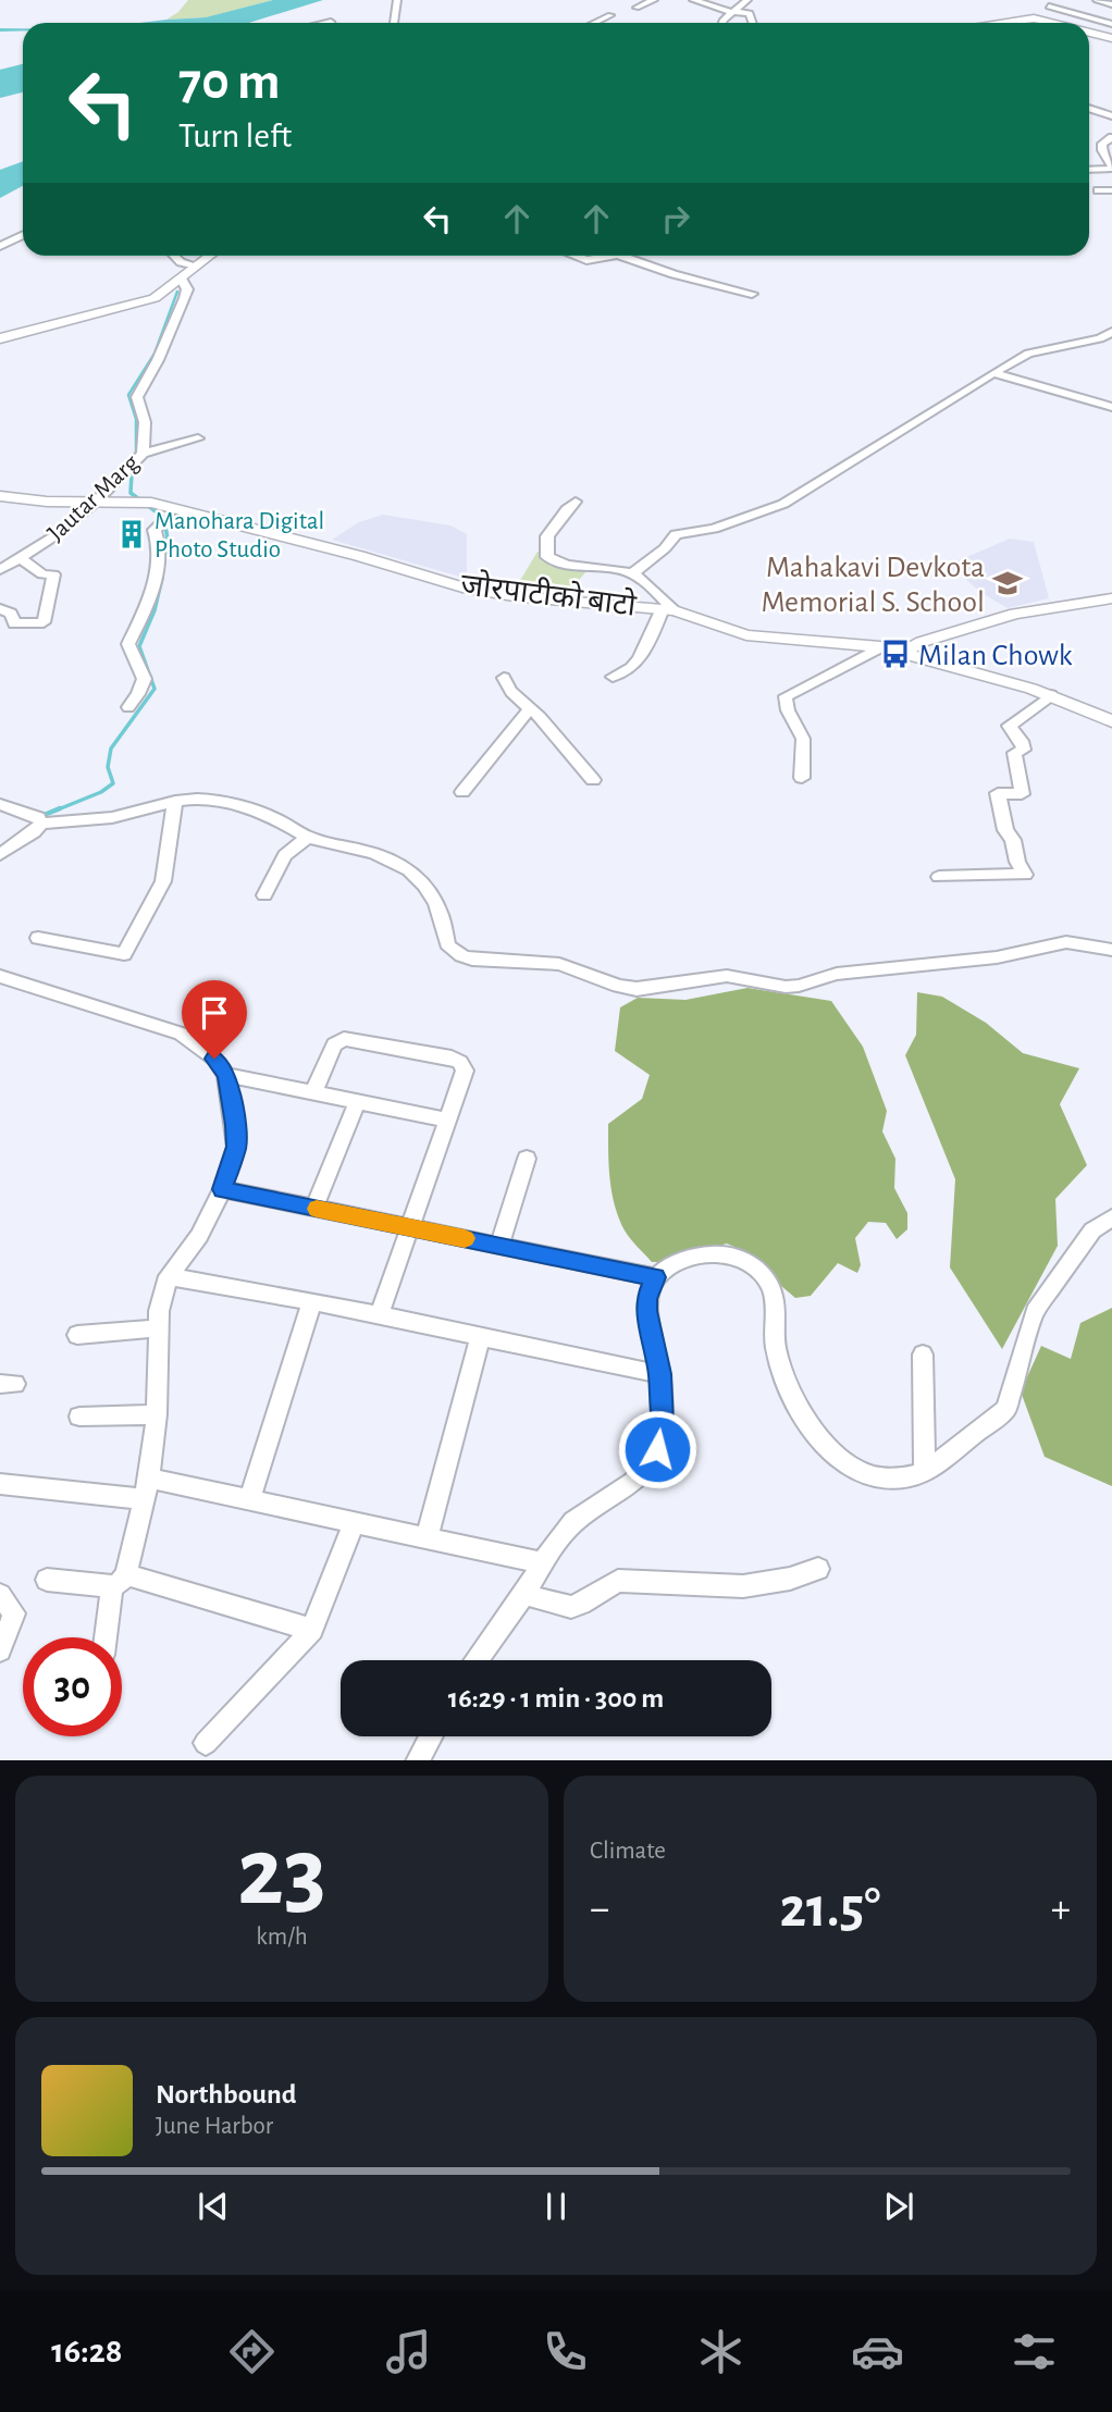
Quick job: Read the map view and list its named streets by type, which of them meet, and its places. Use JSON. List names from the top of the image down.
{
  "streets": {
    "street": ["Jautar Marg", "जोरपाटीको बाटो"]
  },
  "crossings": [
    ["Jautar Marg", "जोरपाटीको बाटो"]
  ],
  "places": {
    "building": ["Manohara Digital Photo Studio"],
    "school or university": ["Mahakavi Devkota Memorial S. School"],
    "bus stop": ["Milan Chowk"]
  },
  "page": {
    "turn": ["70 m", "Turn left"],
    "limit": "30",
    "trip": "16:29 · 1 min · 300 m",
    "tile": [
      ["23", "km/h"],
      "Climate"
    ],
    "heat": ["−", "21.5°", "+"],
    "song": ["Northbound", "June Harbor"],
    "tabs": "16:28"
  }
}
